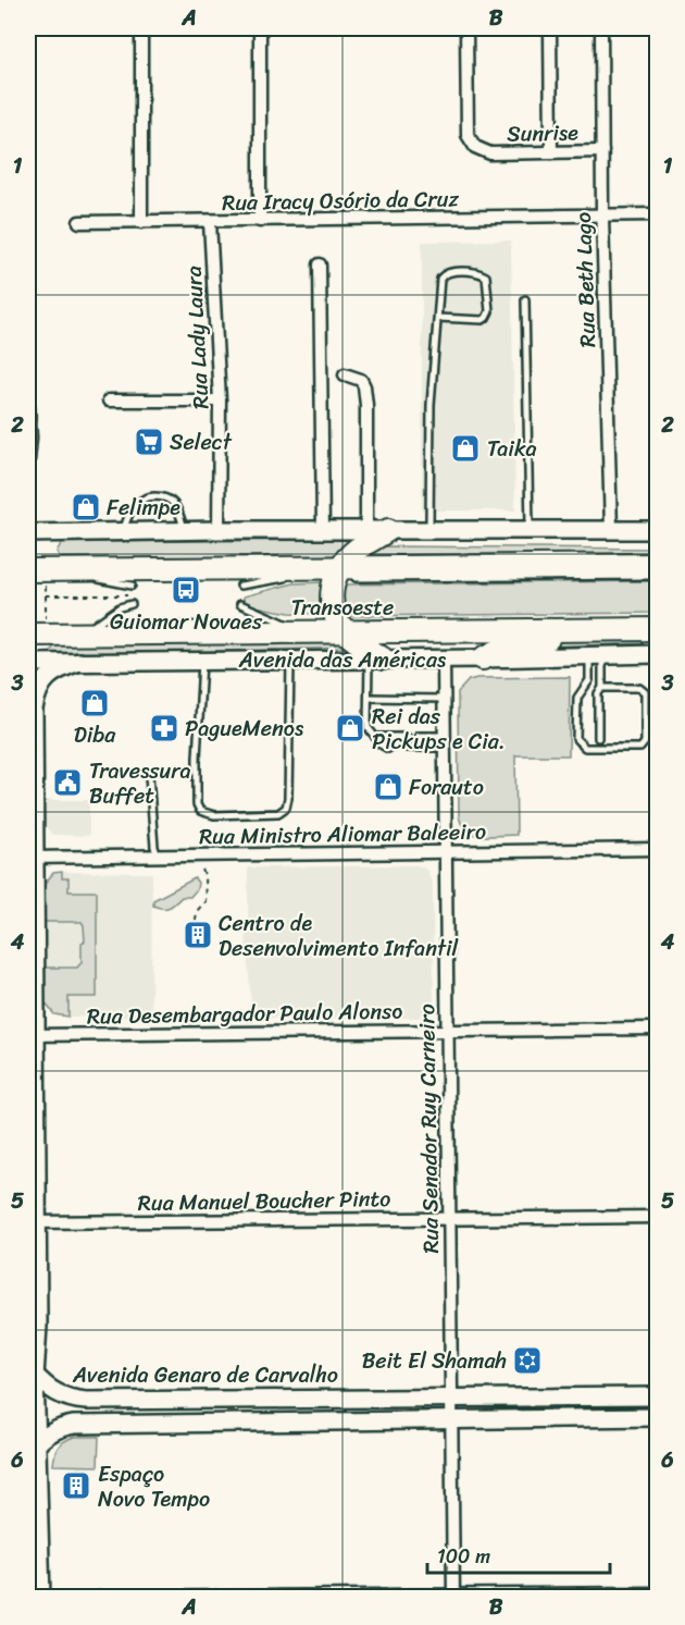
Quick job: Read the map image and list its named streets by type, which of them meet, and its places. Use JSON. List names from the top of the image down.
{
  "streets": {
    "highway": ["Avenida das Américas"],
    "street": [
      "Sunrise",
      "Rua Iracy Osório da Cruz",
      "Rua Beth Lago",
      "Rua Lady Laura",
      "Rua Ministro Aliomar Baleeiro",
      "Rua Desembargador Paulo Alonso",
      "Rua Senador Ruy Carneiro",
      "Rua Manuel Boucher Pinto",
      "Avenida Genaro de Carvalho"
    ],
    "lane": ["Transoeste"]
  },
  "crossings": [
    ["Sunrise", "Rua Beth Lago"],
    ["Rua Iracy Osório da Cruz", "Rua Beth Lago"],
    ["Rua Iracy Osório da Cruz", "Rua Lady Laura"],
    ["Avenida das Américas", "Rua Senador Ruy Carneiro"],
    ["Rua Ministro Aliomar Baleeiro", "Rua Senador Ruy Carneiro"],
    ["Rua Desembargador Paulo Alonso", "Rua Senador Ruy Carneiro"],
    ["Rua Senador Ruy Carneiro", "Rua Manuel Boucher Pinto"],
    ["Rua Senador Ruy Carneiro", "Avenida Genaro de Carvalho"]
  ],
  "places": {
    "supermarket": ["Select"],
    "shop": [
      "Taika",
      "Felimpe",
      "Diba",
      "Rei das Pickups e Cia.",
      "Forauto"
    ],
    "bus stop": ["Guiomar Novaes"],
    "pharmacy": ["PagueMenos"],
    "public building": ["Travessura Buffet"],
    "building": ["Centro de Desenvolvimento Infantil", "Espaço Novo Tempo"],
    "synagogue": ["Beit El Shamah"]
  },
  "scale_bar": "100 m",
  "grid": {
    "columns": ["A", "B"],
    "rows": [
      "1",
      "2",
      "3",
      "4",
      "5",
      "6"
    ]
  }
}
